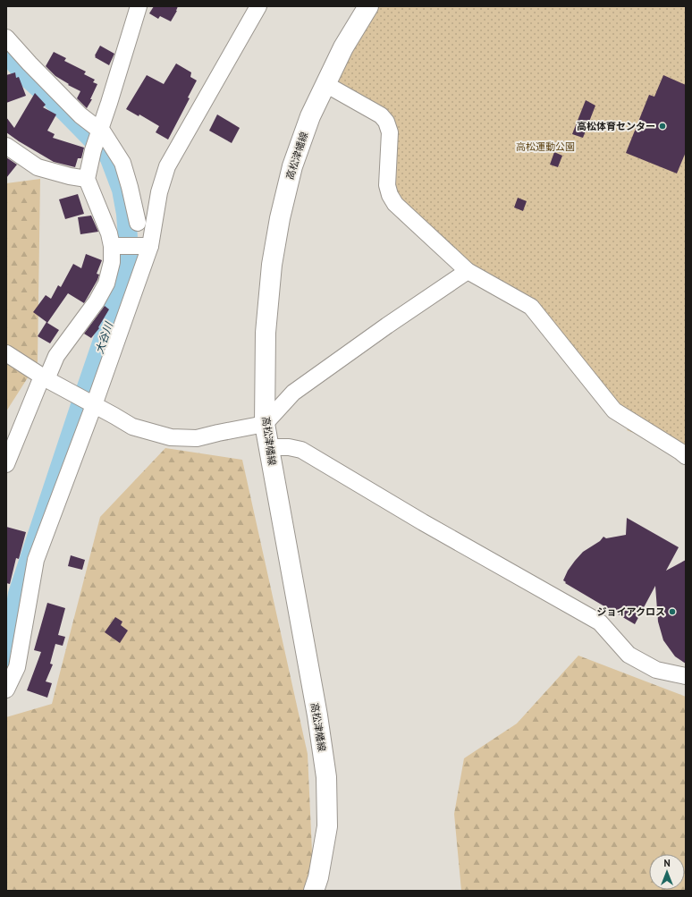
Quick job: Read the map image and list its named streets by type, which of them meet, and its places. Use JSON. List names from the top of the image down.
{
  "streets": {
    "main road": ["高松津幡線"]
  },
  "water": ["大谷川"],
  "parks": ["高松運動公園"],
  "places": ["高松体育センター", "ジョイアクロス"],
  "north": "top"
}
